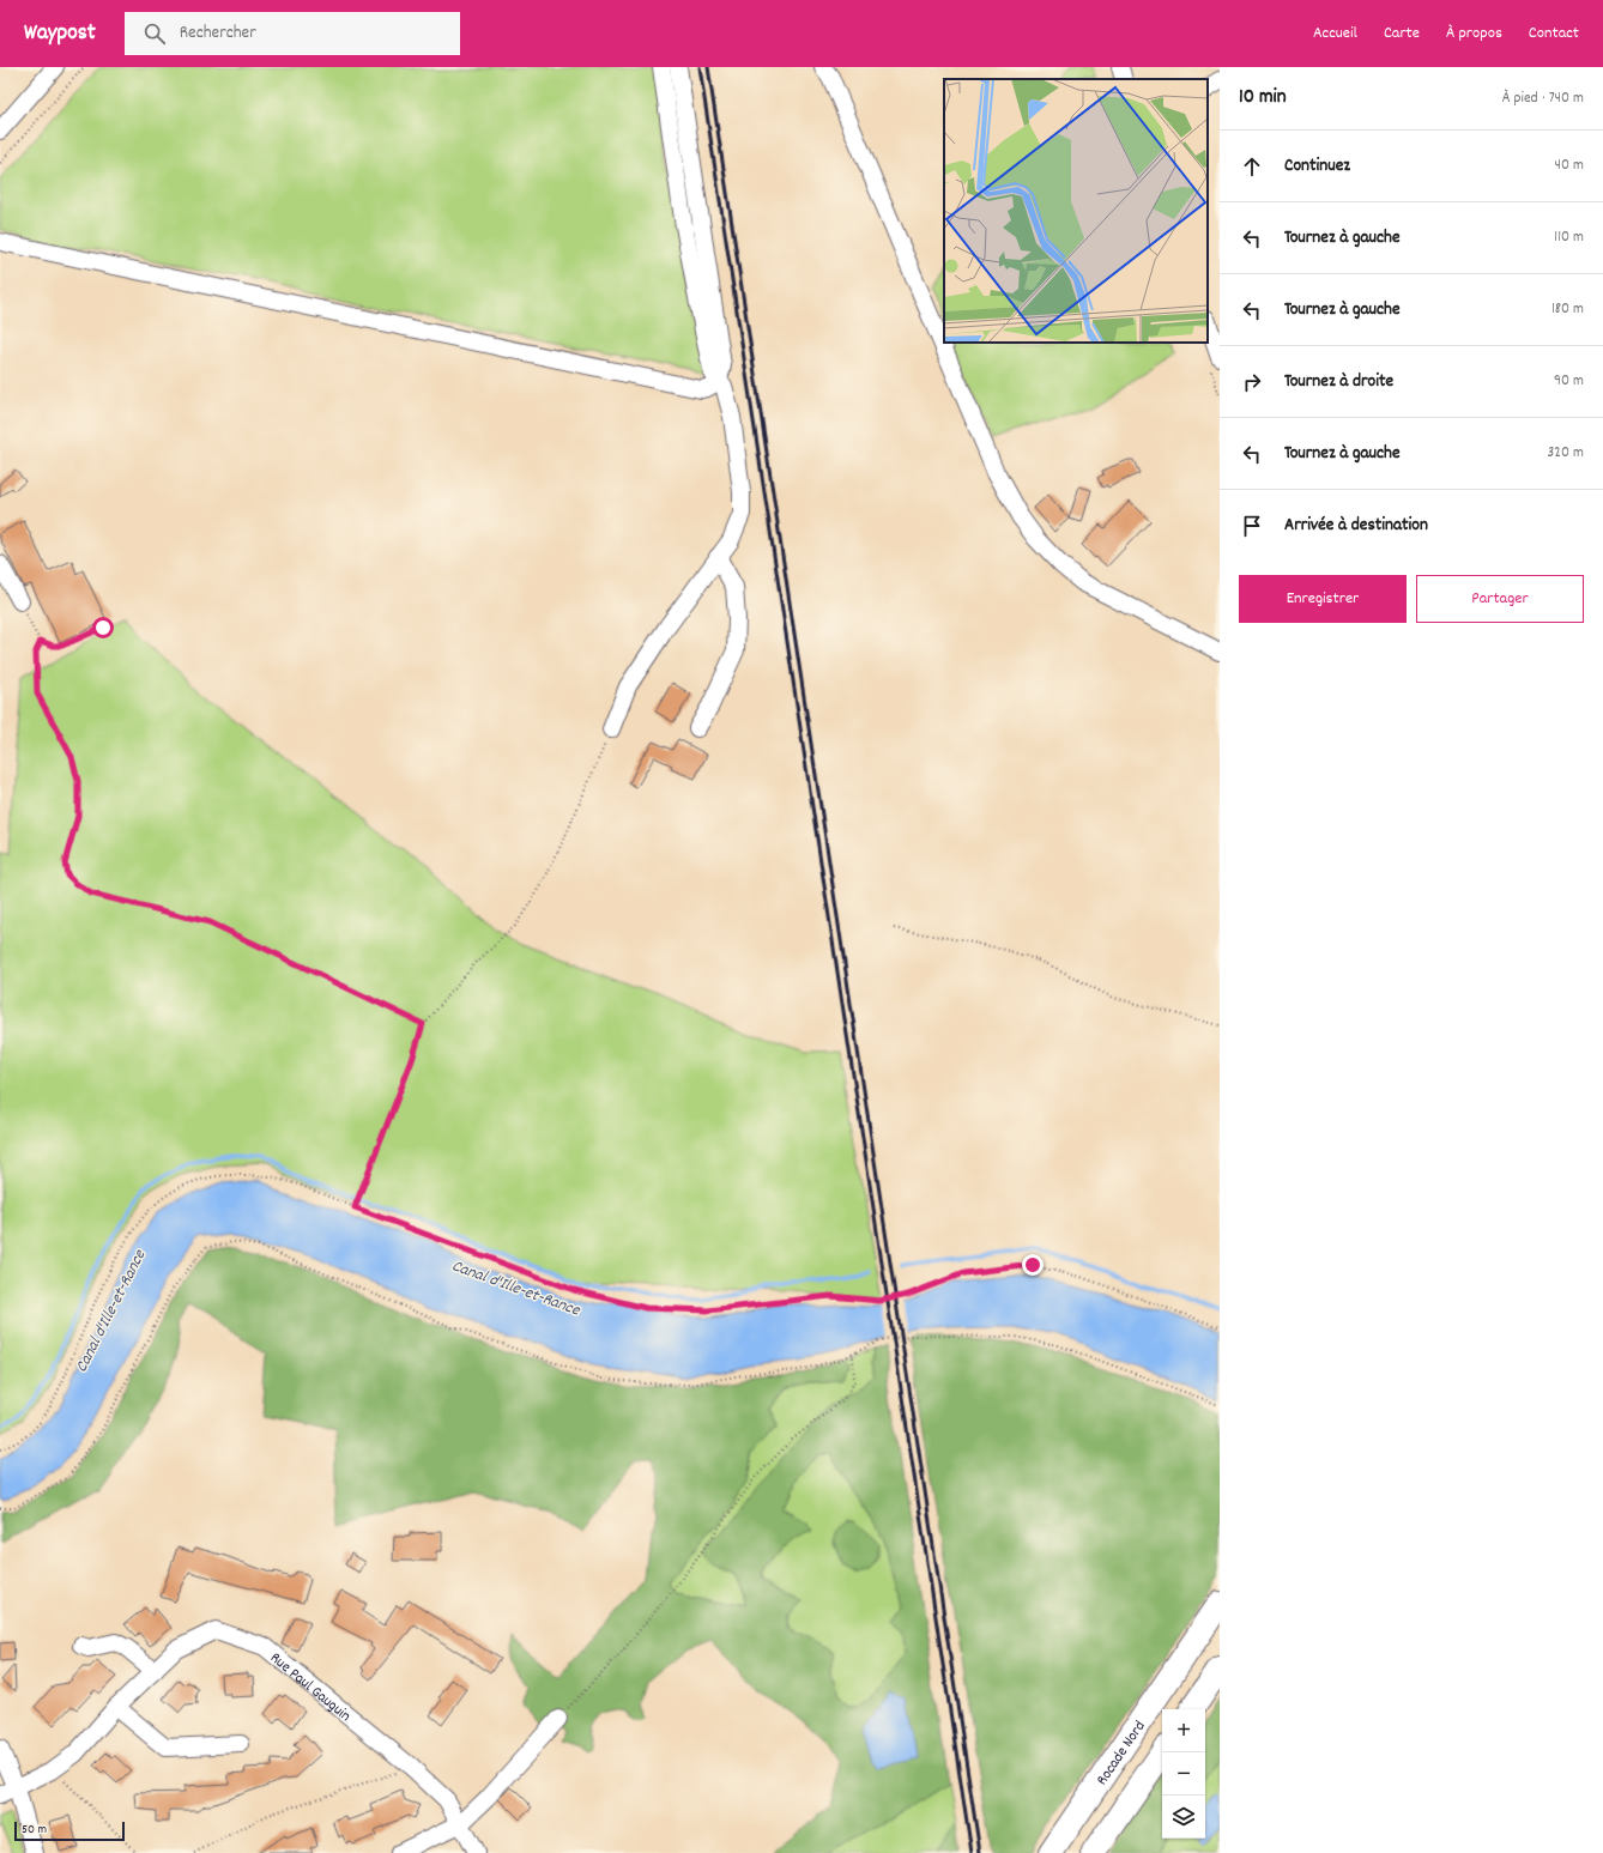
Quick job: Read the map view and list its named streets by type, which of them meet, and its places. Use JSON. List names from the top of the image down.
{
  "streets": {
    "highway": ["Rocade Nord"],
    "street": ["Rue Paul Gauguin"]
  },
  "water": ["Canal d'Ille-et-Rance"],
  "scale_bar": "50 m",
  "page": {
    "header": "Waypost",
    "search": "Rechercher",
    "nav": [
      "Accueil",
      "Carte",
      "À propos",
      "Contact"
    ],
    "heading": ["10 min", "À pied · 740 m"],
    "list": [
      ["Continuez", "40 m"],
      ["Tournez à gauche", "110 m"],
      ["Tournez à gauche", "180 m"],
      ["Tournez à droite", "90 m"],
      ["Tournez à gauche", "320 m"],
      "Arrivée à destination"
    ],
    "buttons": ["Enregistrer", "Partager"],
    "map_buttons": ["+", "−"],
    "scale": "50 m"
  }
}
